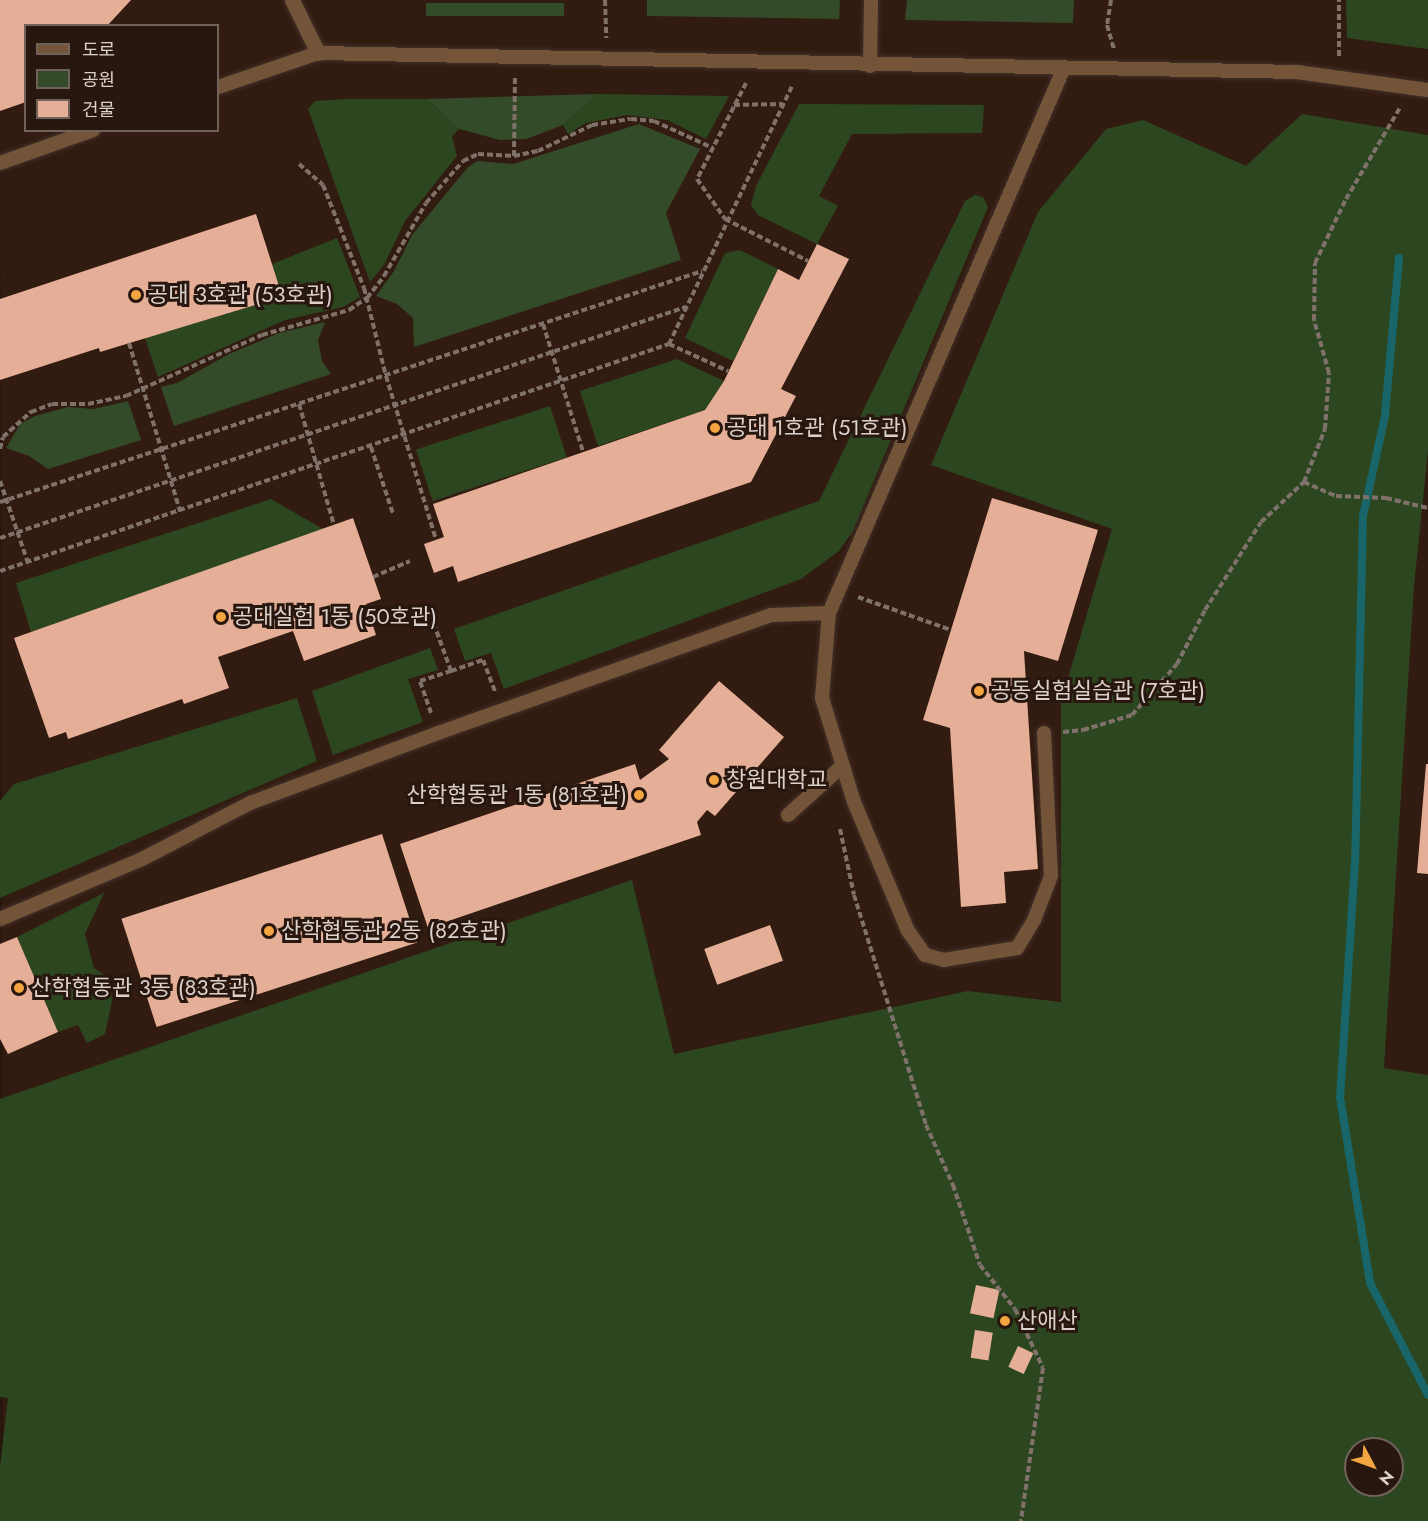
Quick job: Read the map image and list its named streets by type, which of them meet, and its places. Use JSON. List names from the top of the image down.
{
  "places": [
    "공대 3호관 (53호관)",
    "공대 1호관 (51호관)",
    "공대실험 1동 (50호관)",
    "공동실험실습관 (7호관)",
    "창원대학교",
    "산학협동관 1동 (81호관)",
    "산학협동관 2동 (82호관)",
    "산학협동관 3동 (83호관)",
    "산애산"
  ],
  "legend": ["도로", "공원", "건물"],
  "north": "bottom right"
}
